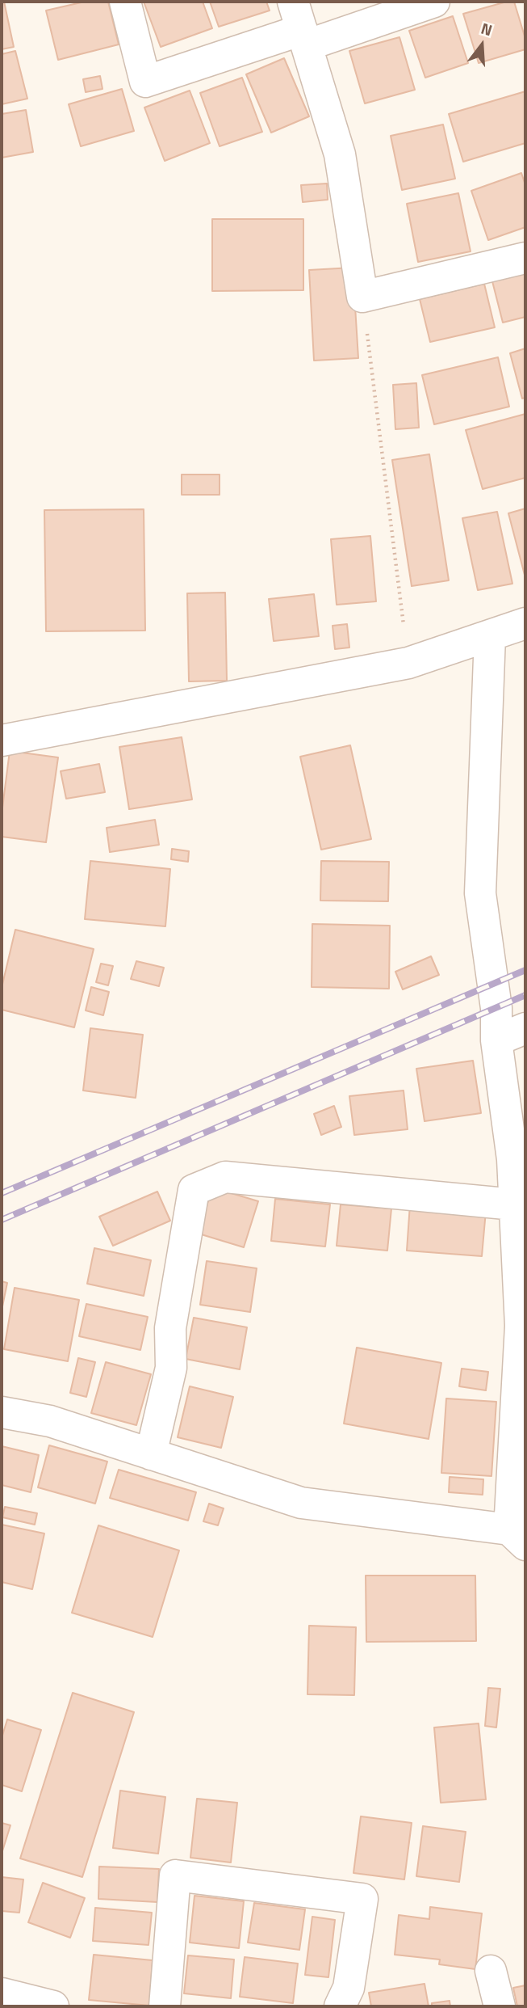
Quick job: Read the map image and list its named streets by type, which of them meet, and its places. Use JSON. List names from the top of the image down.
{
  "north": "top"
}
